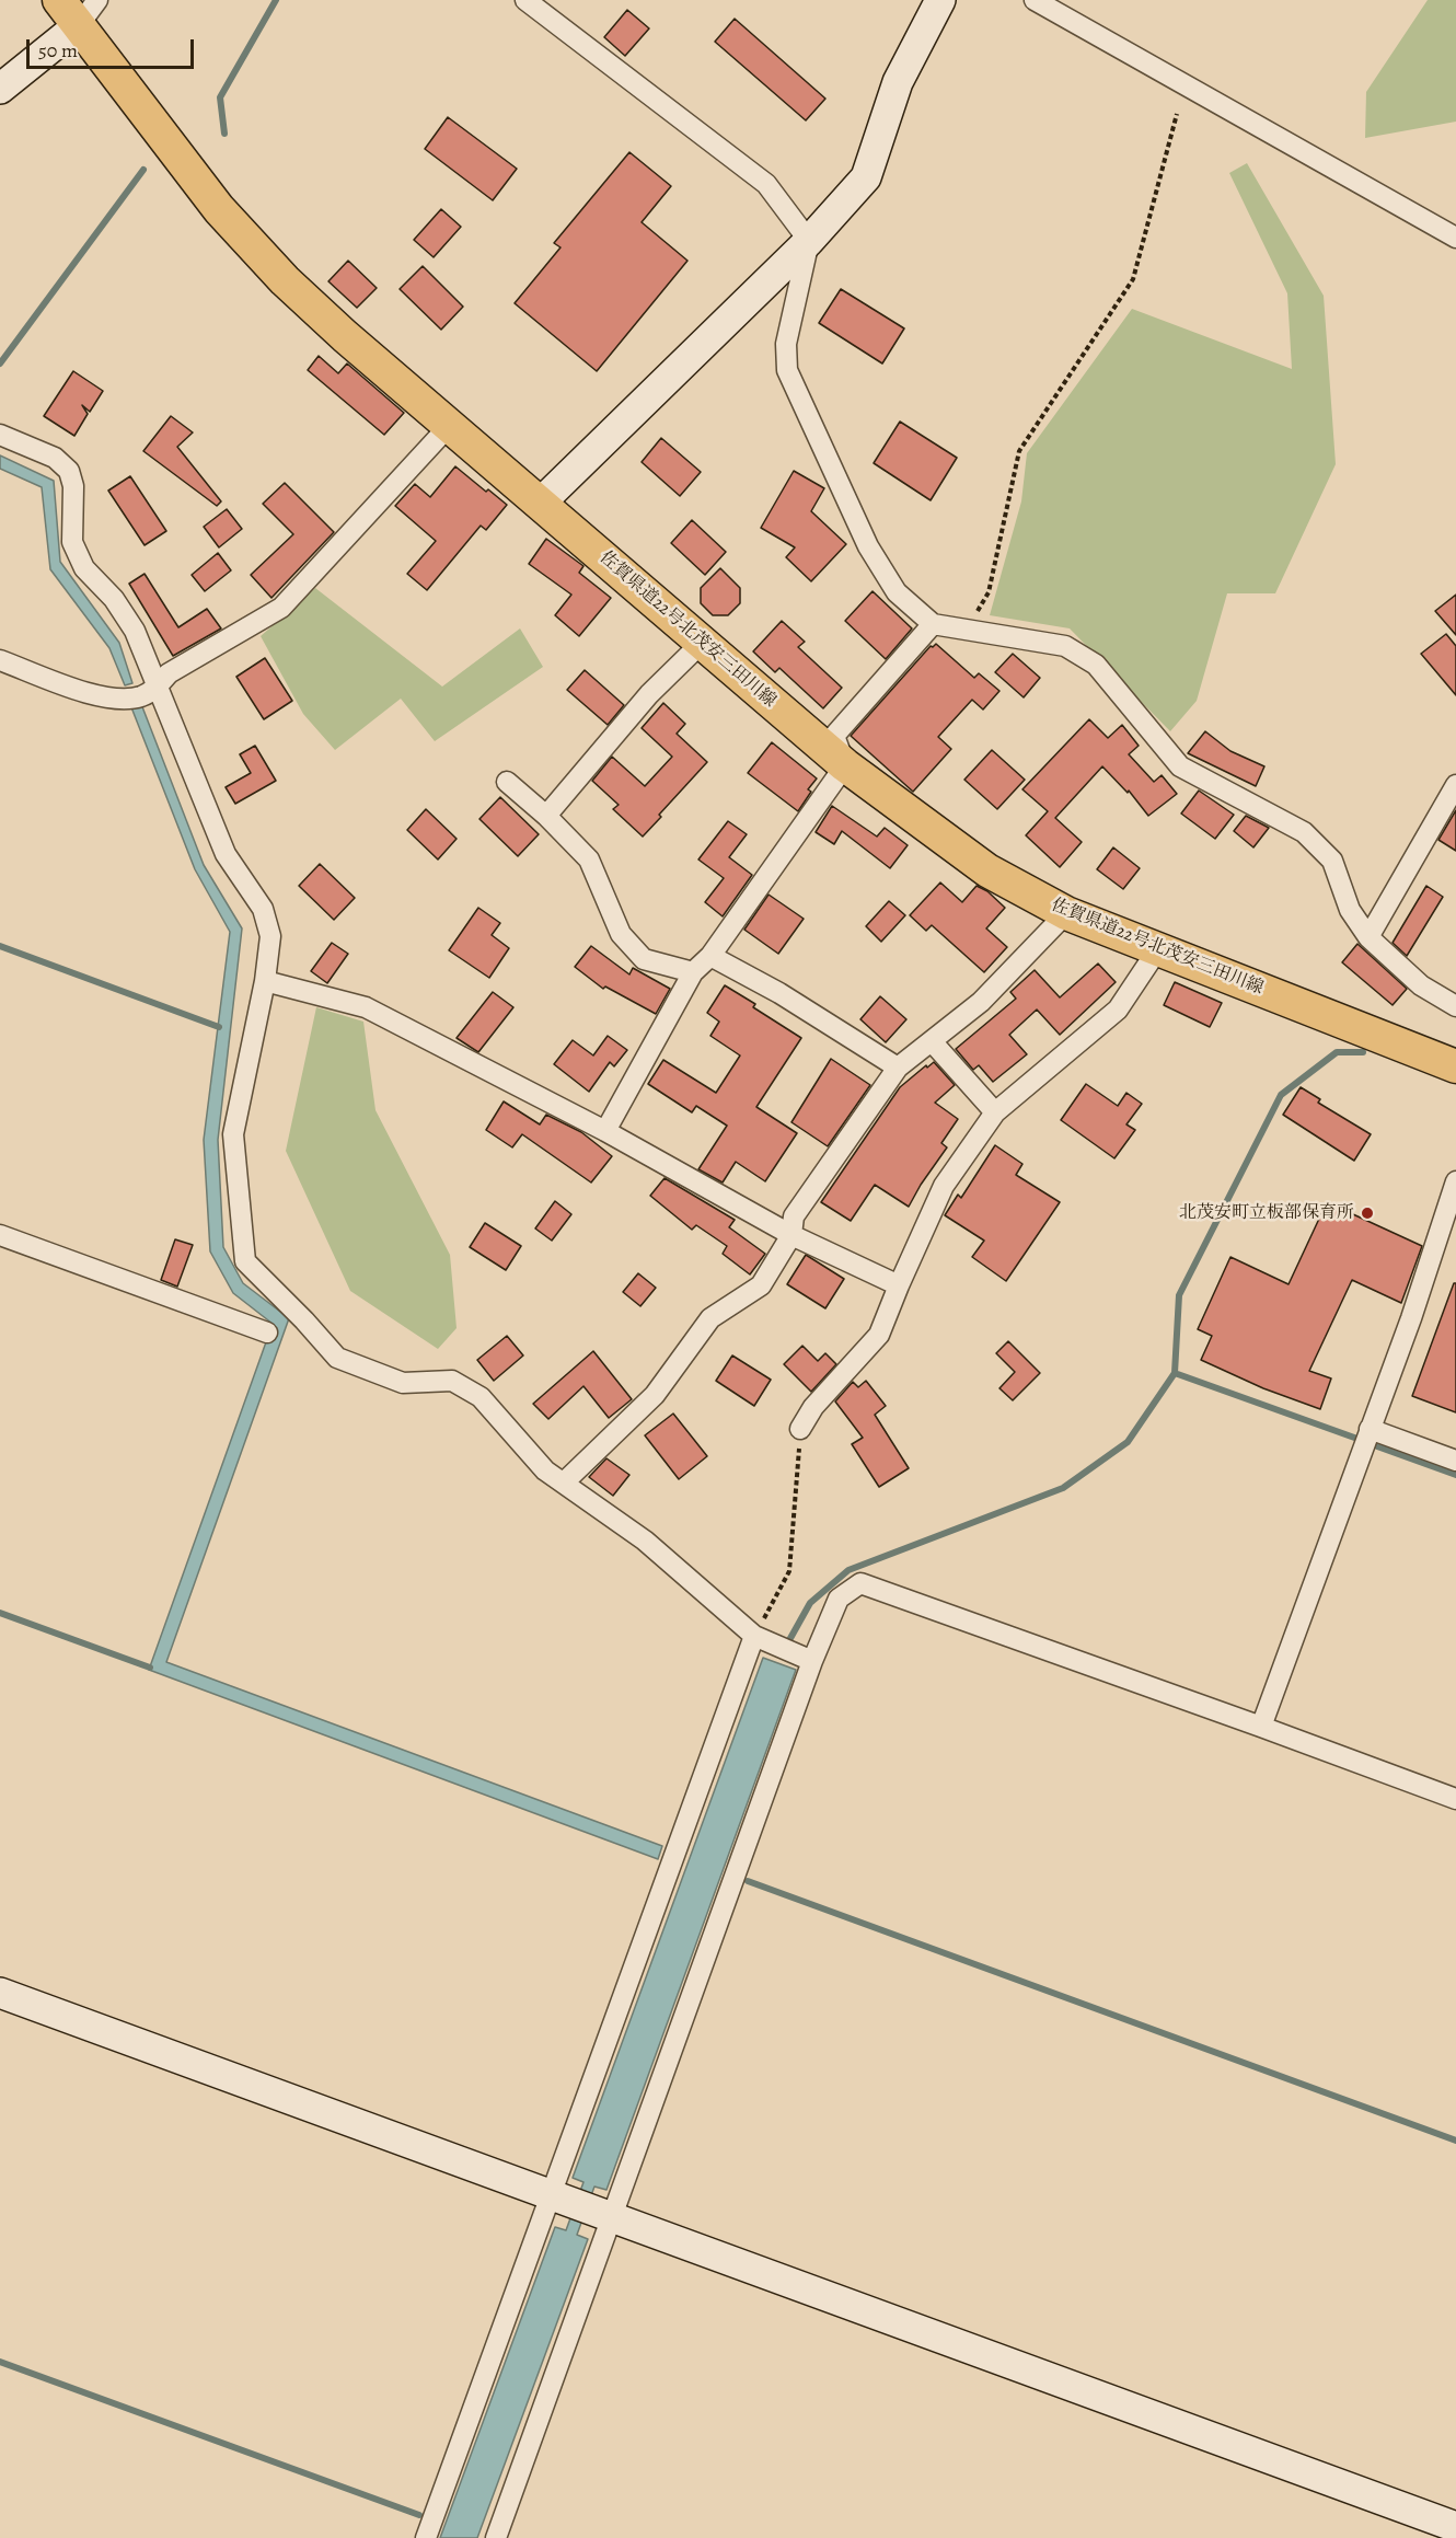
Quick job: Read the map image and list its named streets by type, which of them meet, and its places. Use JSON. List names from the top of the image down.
{
  "streets": {
    "main road": ["佐賀県道22号北茂安三田川線"]
  },
  "places": ["北茂安町立板部保育所"],
  "scale_bar": "50 m"
}
